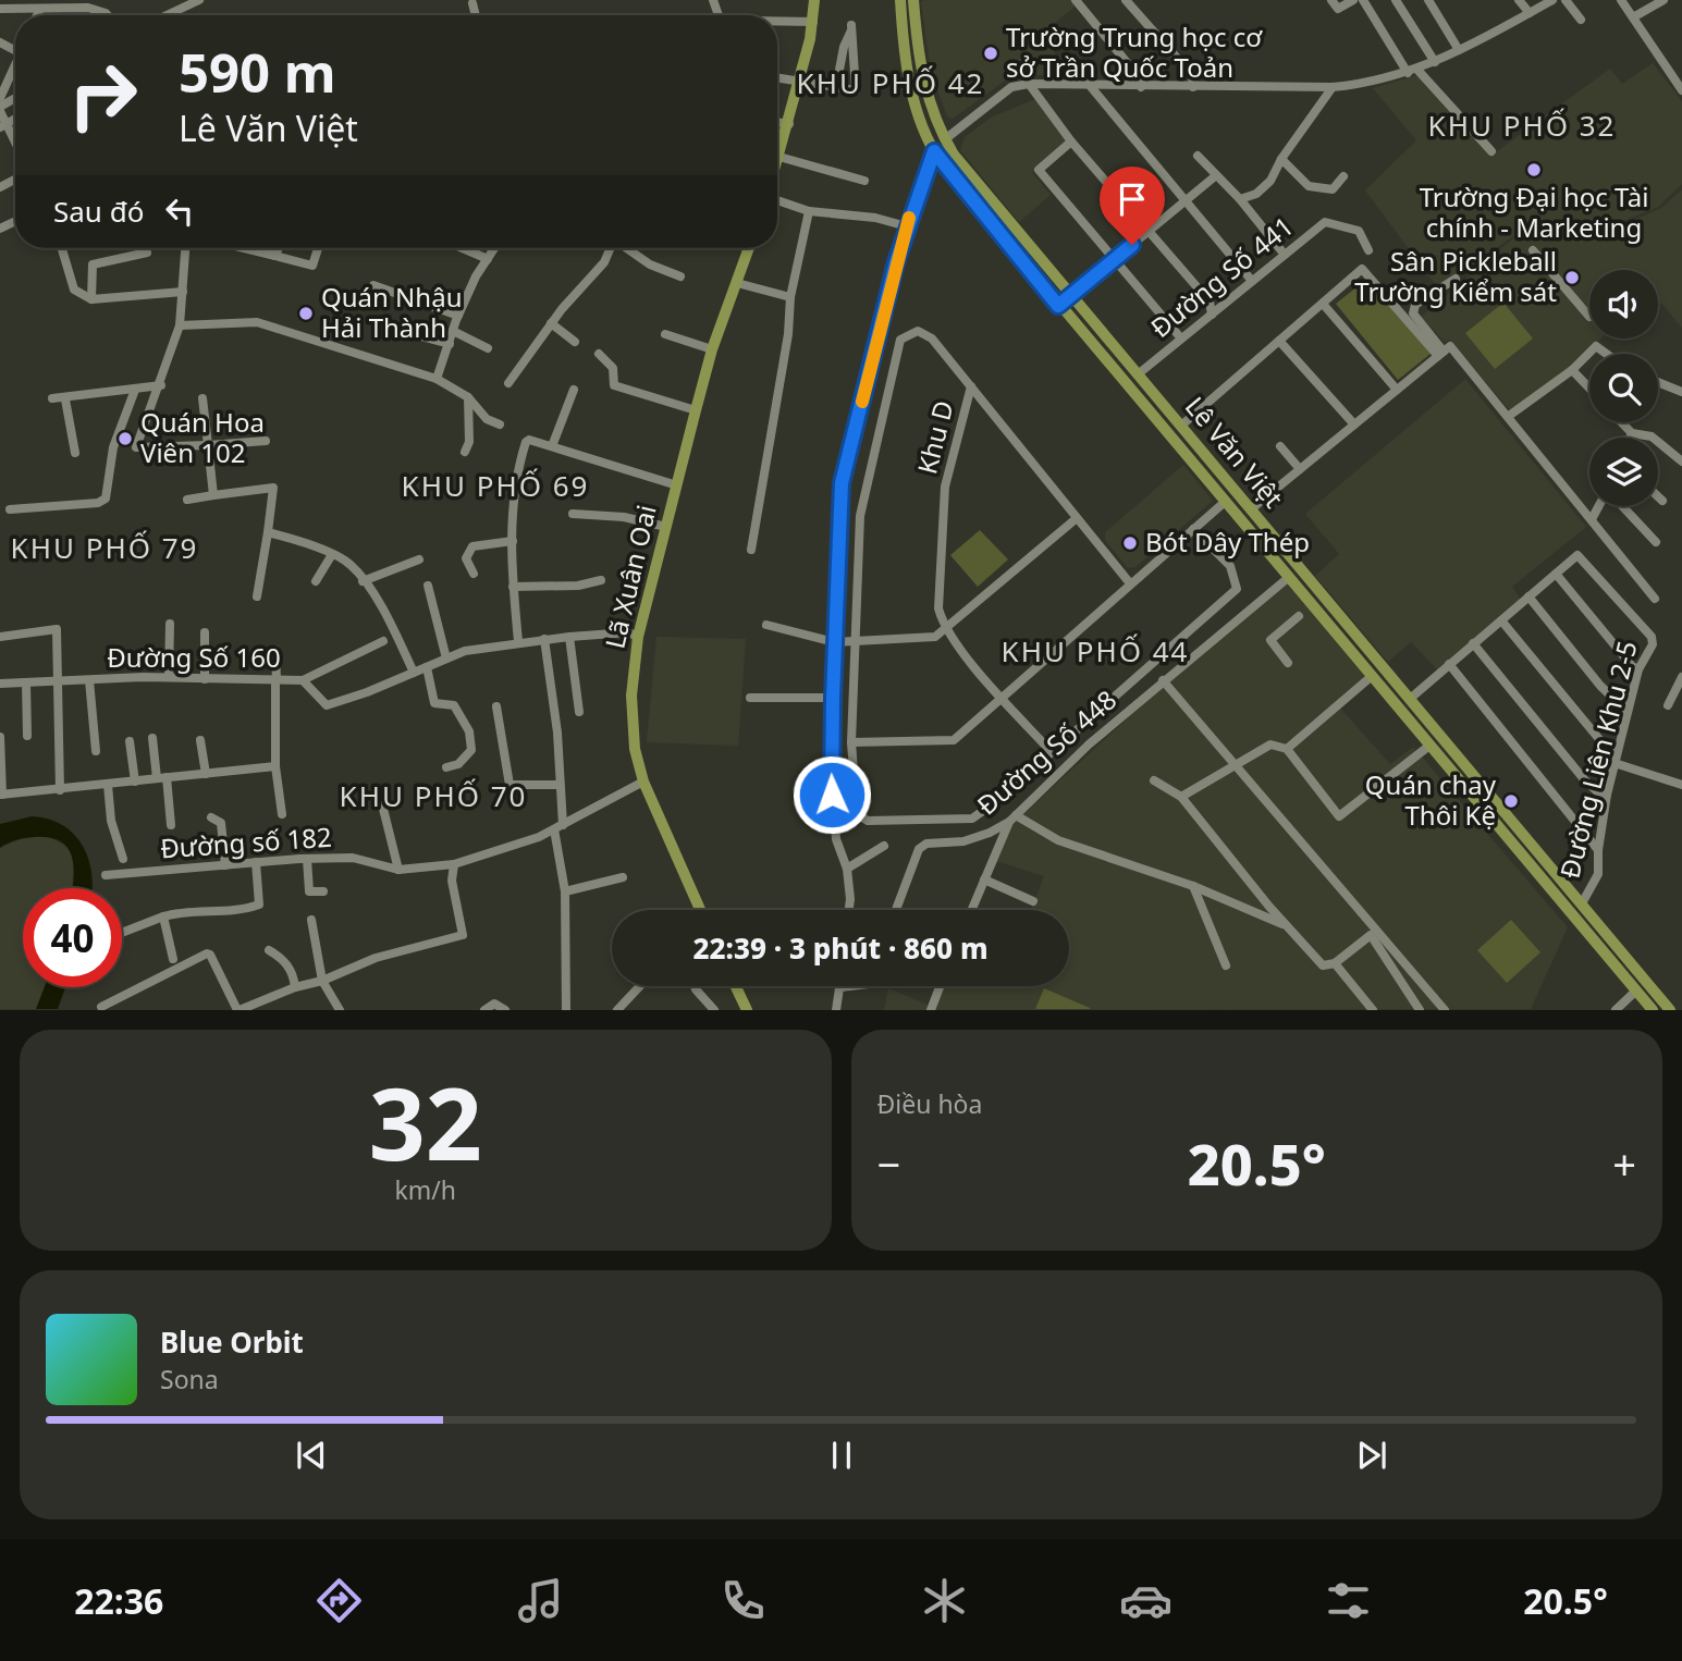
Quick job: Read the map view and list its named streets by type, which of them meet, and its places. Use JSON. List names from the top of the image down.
{
  "streets": {
    "main road": ["Lê Văn Việt", "Lã Xuân Oai"],
    "street": [
      "Đường Số 441",
      "Khu D",
      "Đường Số 160",
      "Đường Số 448",
      "Đường Liên Khu 2-5",
      "Đường số 182"
    ]
  },
  "crossings": [
    ["Đường Số 441", "Lê Văn Việt"],
    ["Lê Văn Việt", "Đường Số 448"],
    ["Lê Văn Việt", "Đường Liên Khu 2-5"],
    ["Lã Xuân Oai", "Đường Số 160"]
  ],
  "districts": [
    "KHU PHỐ 42",
    "KHU PHỐ 32",
    "KHU PHỐ 69",
    "KHU PHỐ 79",
    "KHU PHỐ 44",
    "KHU PHỐ 70"
  ],
  "places": [
    "Trường Trung học cơ sở Trần Quốc Toản",
    "Trường Đại học Tài chính - Marketing",
    "Sân Pickleball Trường Kiểm sát",
    "Quán Nhậu Hải Thành",
    "Quán Hoa Viên 102",
    "Bót Dây Thép",
    "Quán chay Thôi Kệ"
  ],
  "page": {
    "turn": ["590 m", "Lê Văn Việt"],
    "then": "Sau đó",
    "limit": "40",
    "trip": "22:39 · 3 phút · 860 m",
    "tile": [
      ["32", "km/h"],
      "Điều hòa"
    ],
    "heat": ["−", "20.5°", "+"],
    "song": ["Blue Orbit", "Sona"],
    "tabs": ["22:36", "20.5°"]
  }
}
